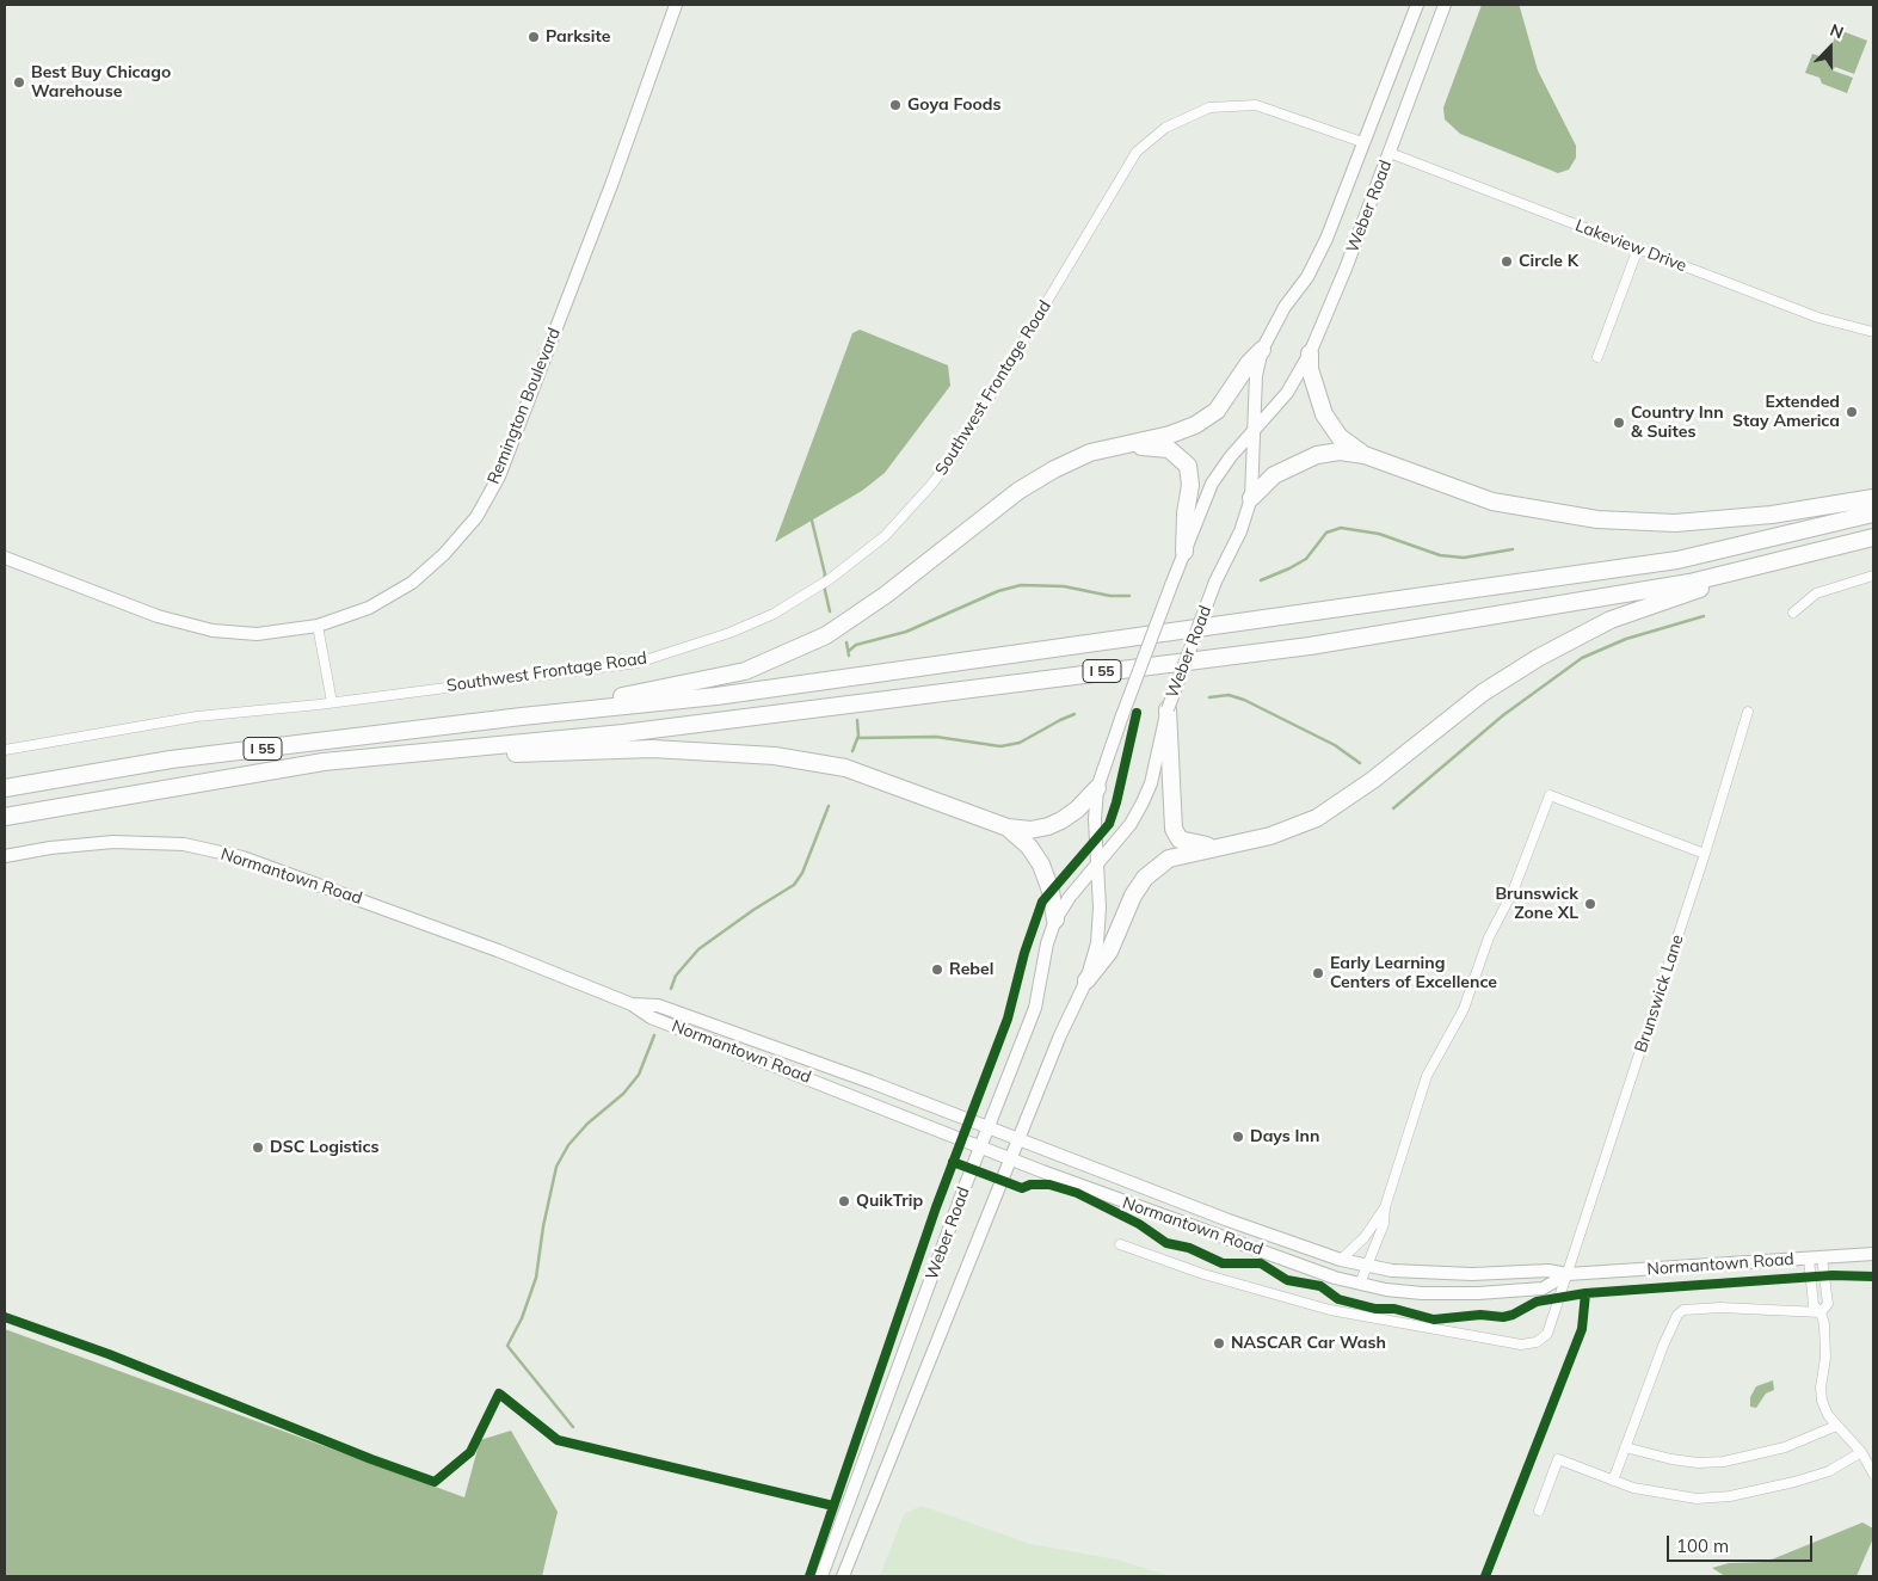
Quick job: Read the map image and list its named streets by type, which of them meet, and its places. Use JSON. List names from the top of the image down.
{
  "streets": {
    "highway": ["I 55"],
    "street": [
      "Weber Road",
      "Lakeview Drive",
      "Southwest Frontage Road",
      "Remington Boulevard",
      "Normantown Road",
      "Brunswick Lane"
    ]
  },
  "crossings": [
    ["Weber Road", "Lakeview Drive"],
    ["Weber Road", "Southwest Frontage Road"],
    ["Weber Road", "Normantown Road"],
    ["Normantown Road", "Brunswick Lane"]
  ],
  "places": [
    "Parksite",
    "Best Buy Chicago Warehouse",
    "Goya Foods",
    "Circle K",
    "Extended Stay America",
    "Country Inn & Suites",
    "Brunswick Zone XL",
    "Rebel",
    "Early Learning Centers of Excellence",
    "Days Inn",
    "DSC Logistics",
    "QuikTrip",
    "NASCAR Car Wash"
  ],
  "scale_bar": "100 m",
  "north": "top"
}
